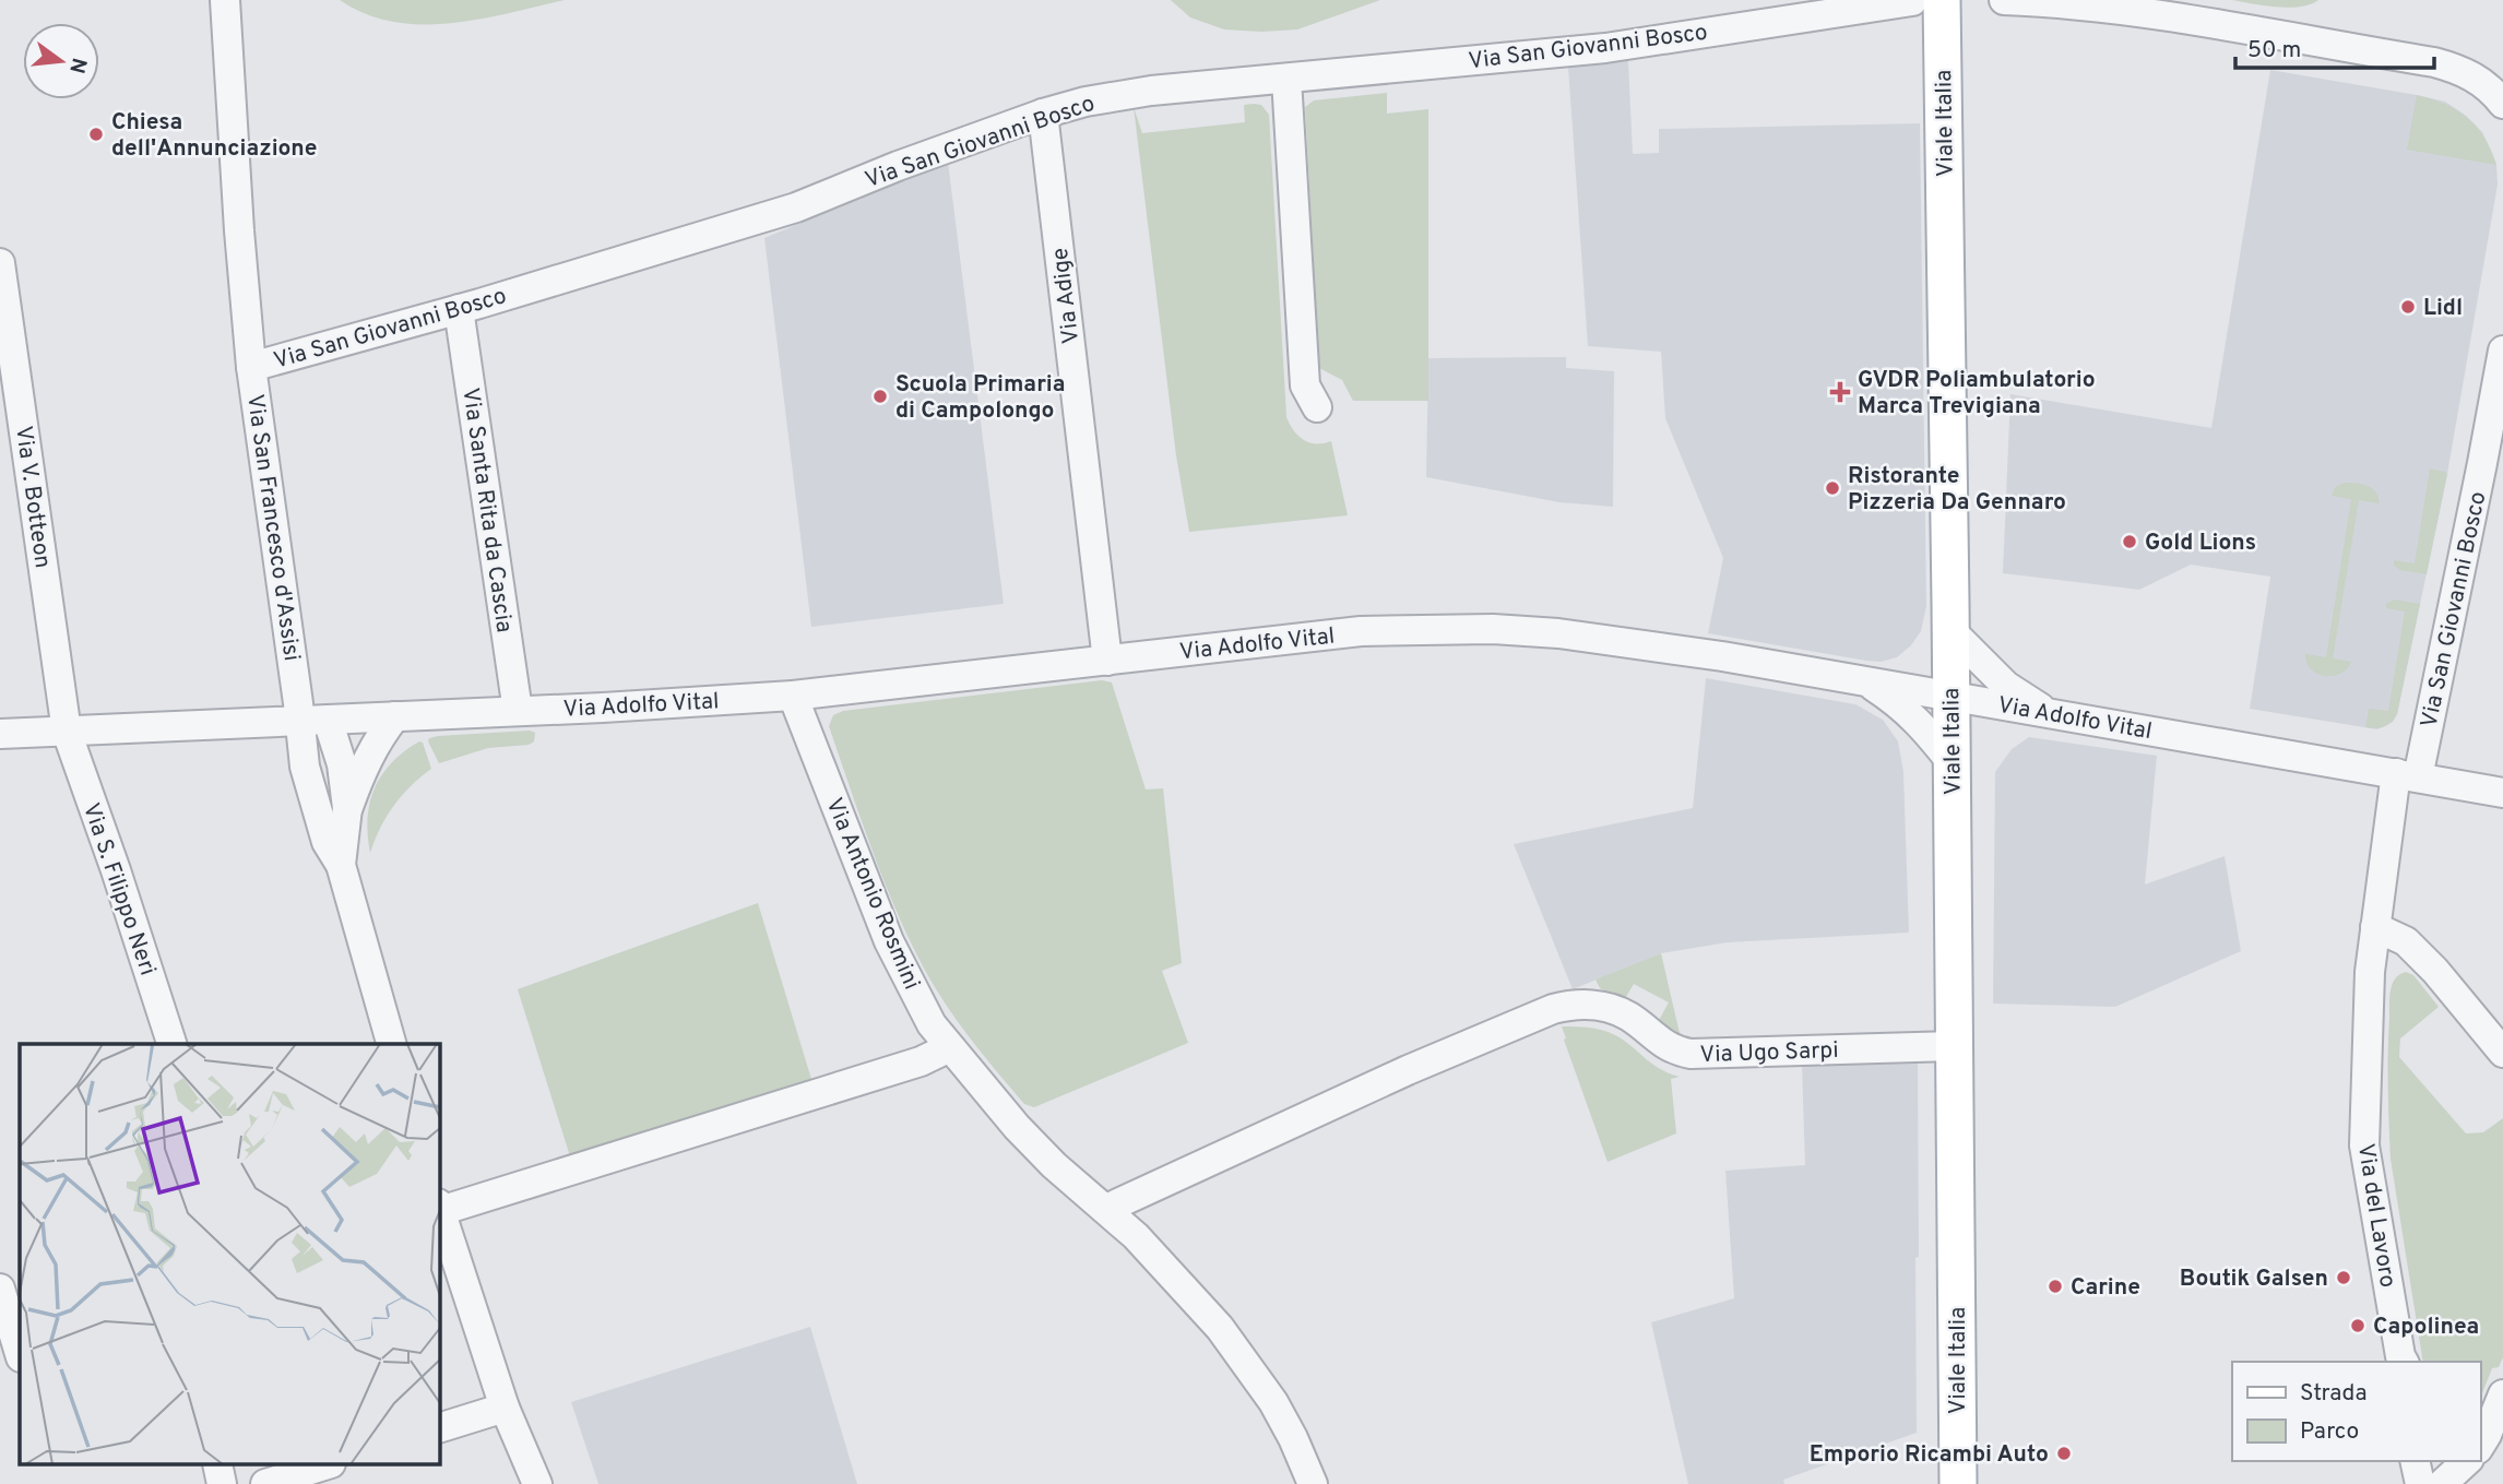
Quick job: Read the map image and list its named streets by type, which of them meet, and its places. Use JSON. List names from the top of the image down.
{
  "streets": {
    "main road": ["Viale Italia"],
    "street": [
      "Via San Giovanni Bosco",
      "Via Adige",
      "Via V. Botteon",
      "Via Santa Rita da Cascia",
      "Via San Francesco d'Assisi",
      "Via Adolfo Vital",
      "Via S. Filippo Neri",
      "Via Antonio Rosmini",
      "Via Ugo Sarpi",
      "Via del Lavoro"
    ]
  },
  "crossings": [
    ["Via San Giovanni Bosco", "Viale Italia"],
    ["Via San Giovanni Bosco", "Via Adige"],
    ["Via San Giovanni Bosco", "Via Santa Rita da Cascia"],
    ["Via San Giovanni Bosco", "Via San Francesco d'Assisi"],
    ["Via San Giovanni Bosco", "Via Adolfo Vital"],
    ["Via San Giovanni Bosco", "Via del Lavoro"],
    ["Viale Italia", "Via Adolfo Vital"],
    ["Viale Italia", "Via Ugo Sarpi"],
    ["Via Adige", "Via Adolfo Vital"],
    ["Via V. Botteon", "Via Adolfo Vital"],
    ["Via V. Botteon", "Via S. Filippo Neri"],
    ["Via Santa Rita da Cascia", "Via Adolfo Vital"],
    ["Via San Francesco d'Assisi", "Via Adolfo Vital"],
    ["Via Adolfo Vital", "Via S. Filippo Neri"],
    ["Via Adolfo Vital", "Via Antonio Rosmini"],
    ["Via Adolfo Vital", "Via del Lavoro"],
    ["Via Antonio Rosmini", "Via Ugo Sarpi"]
  ],
  "places": {
    "other": [
      "Chiesa dell'Annunciazione",
      "Lidl",
      "Scuola Primaria di Campolongo",
      "Ristorante Pizzeria Da Gennaro",
      "Gold Lions",
      "Boutik Galsen",
      "Carine",
      "Capolinea",
      "Emporio Ricambi Auto"
    ],
    "health": ["GVDR Poliambulatorio Marca Trevigiana"]
  },
  "legend": ["Strada", "Parco"],
  "scale_bar": "50 m",
  "north": "right"
}
